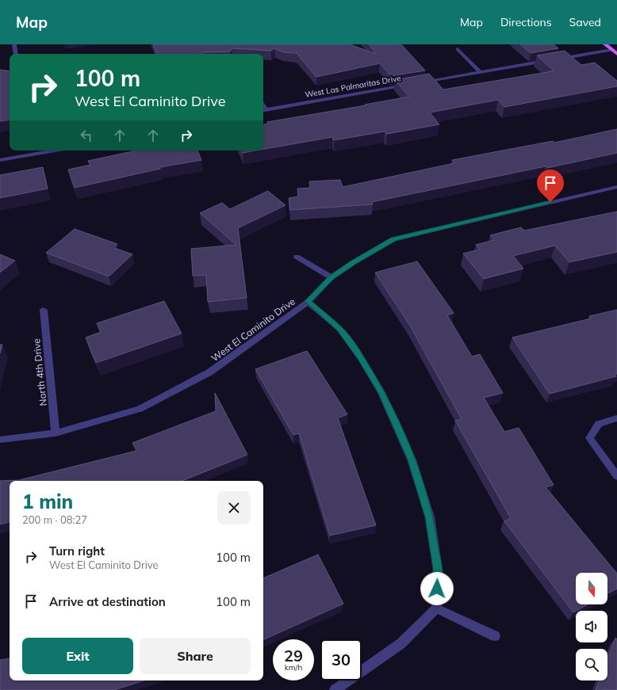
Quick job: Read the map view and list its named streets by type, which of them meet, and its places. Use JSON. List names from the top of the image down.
{
  "streets": {
    "street": ["West Las Palmaritas Drive", "West El Caminito Drive", "North 4th Drive"]
  },
  "crossings": [
    ["West El Caminito Drive", "North 4th Drive"]
  ],
  "north": "bottom",
  "page": {
    "header": "Map",
    "nav": ["Map", "Directions", "Saved"],
    "turn": ["100 m", "West El Caminito Drive"],
    "heading": ["1 min", "200 m · 08:27"],
    "list": [
      {
        "name": "Turn right",
        "note": "West El Caminito Drive",
        "value": "100 m"
      },
      {
        "name": "Arrive at destination",
        "value": "100 m"
      }
    ],
    "buttons": ["Exit", "Share"],
    "speed": "29 km/h",
    "limit": "30"
  }
}
